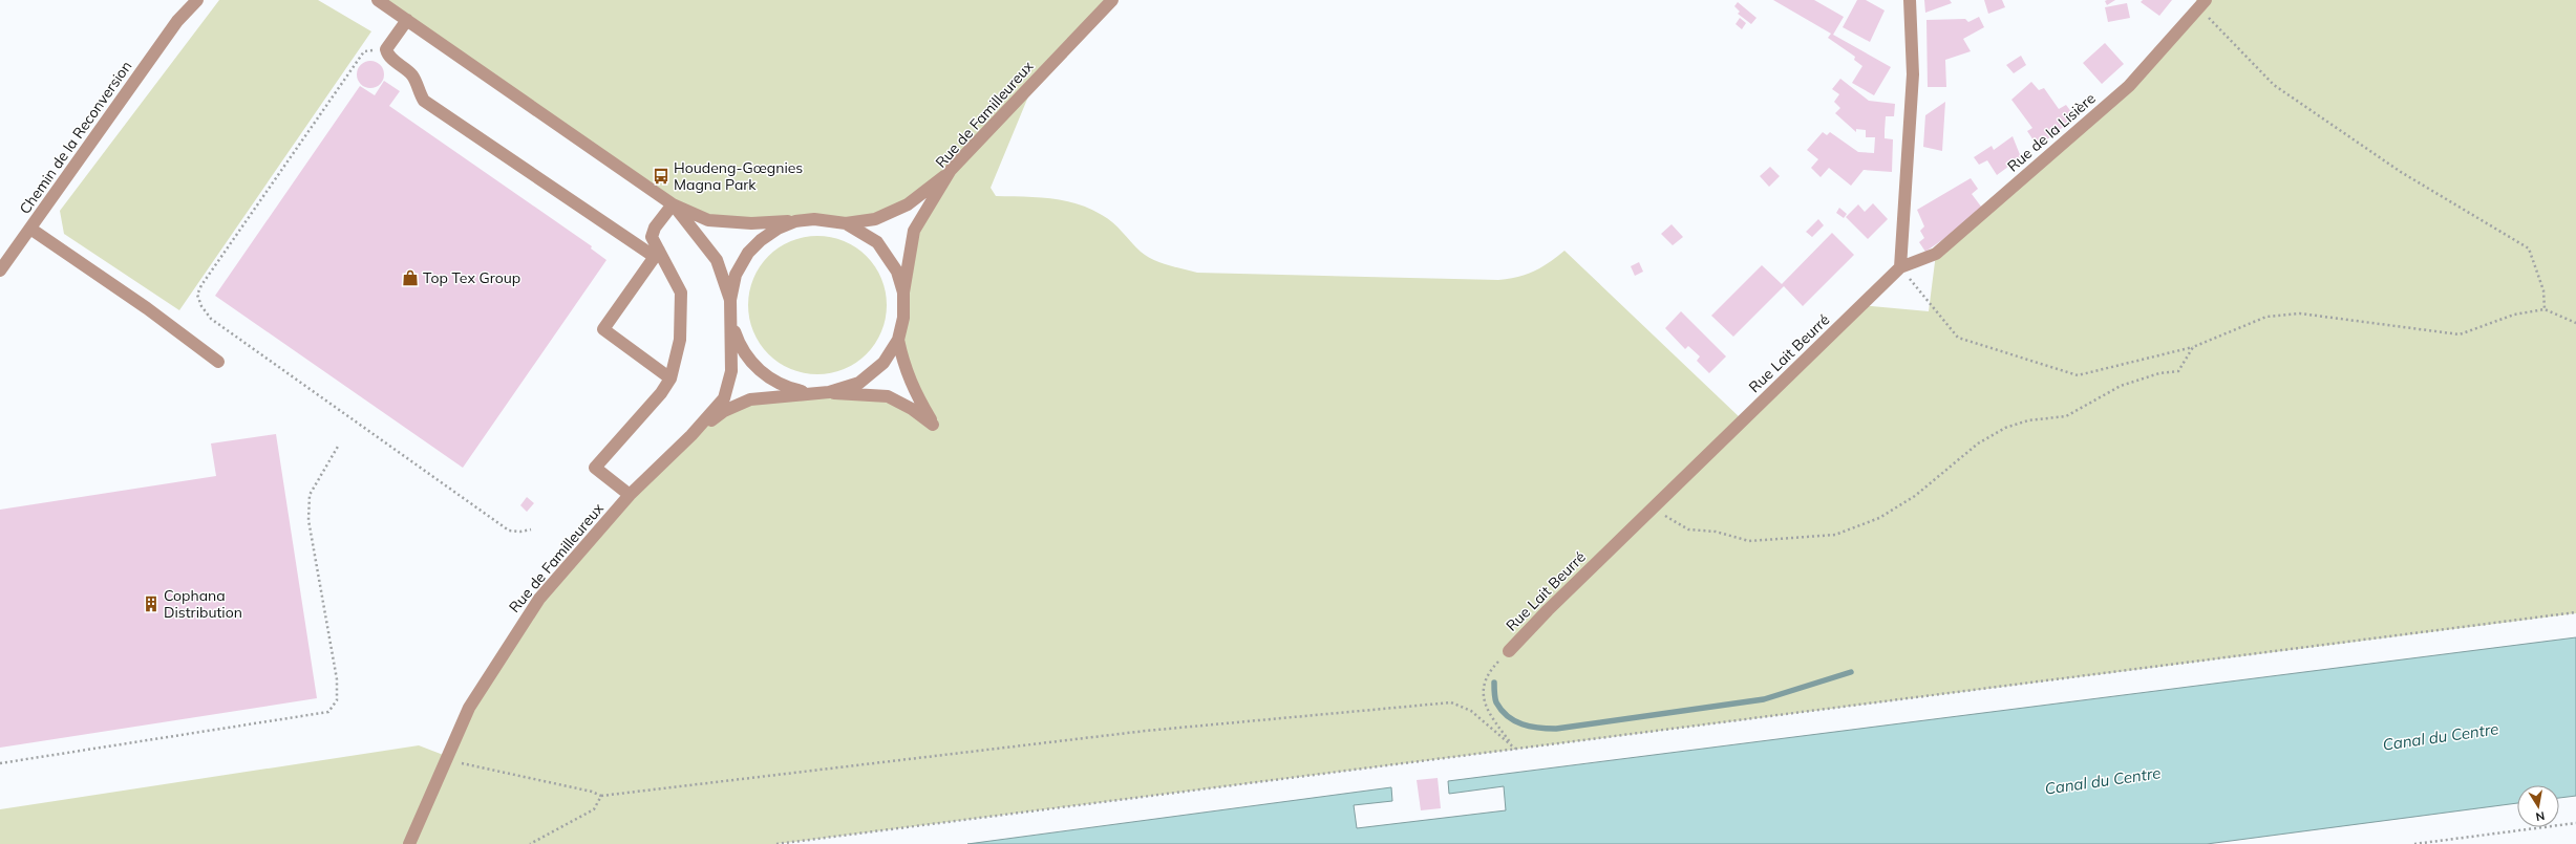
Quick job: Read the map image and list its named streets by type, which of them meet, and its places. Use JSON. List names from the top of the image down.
{
  "streets": {
    "street": [
      "Rue de Familleureux",
      "Rue de la Lisière",
      "Chemin de la Reconversion",
      "Rue Lait Beurré"
    ]
  },
  "crossings": [
    ["Rue de la Lisière", "Rue Lait Beurré"]
  ],
  "water": ["Canal du Centre"],
  "places": {
    "bus stop": ["Houdeng-Gœgnies Magna Park"],
    "shop": ["Top Tex Group"],
    "building": ["Cophana Distribution"]
  },
  "north": "bottom"
}
